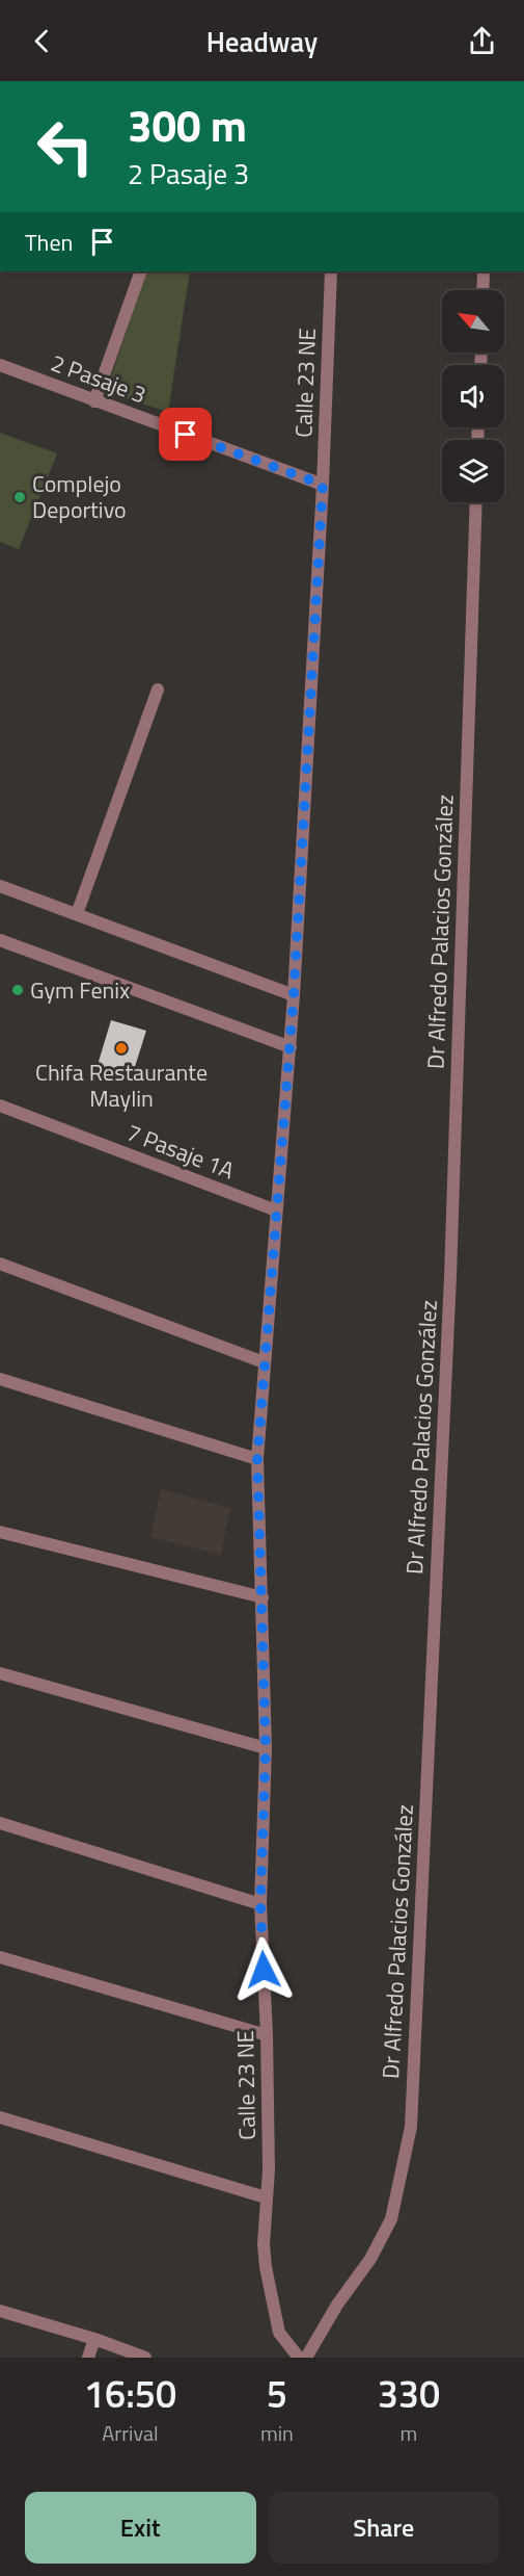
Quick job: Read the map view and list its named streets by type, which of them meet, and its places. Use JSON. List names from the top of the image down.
{
  "streets": {
    "street": [
      "2 Pasaje 3",
      "Calle 23 NE",
      "Dr Alfredo Palacios González",
      "7 Pasaje 1A"
    ]
  },
  "crossings": [
    ["2 Pasaje 3", "Calle 23 NE"],
    ["Calle 23 NE", "7 Pasaje 1A"]
  ],
  "places": ["Complejo Deportivo", "Gym Fenix", "Chifa Restaurante Maylin"],
  "north": "top left",
  "page": {
    "header": "Headway",
    "turn": ["300 m", "2 Pasaje 3"],
    "then": "Then",
    "eta": [
      "16:50",
      "Arrival",
      "5",
      "min",
      "330",
      "m"
    ],
    "buttons": ["Exit", "Share"]
  }
}
